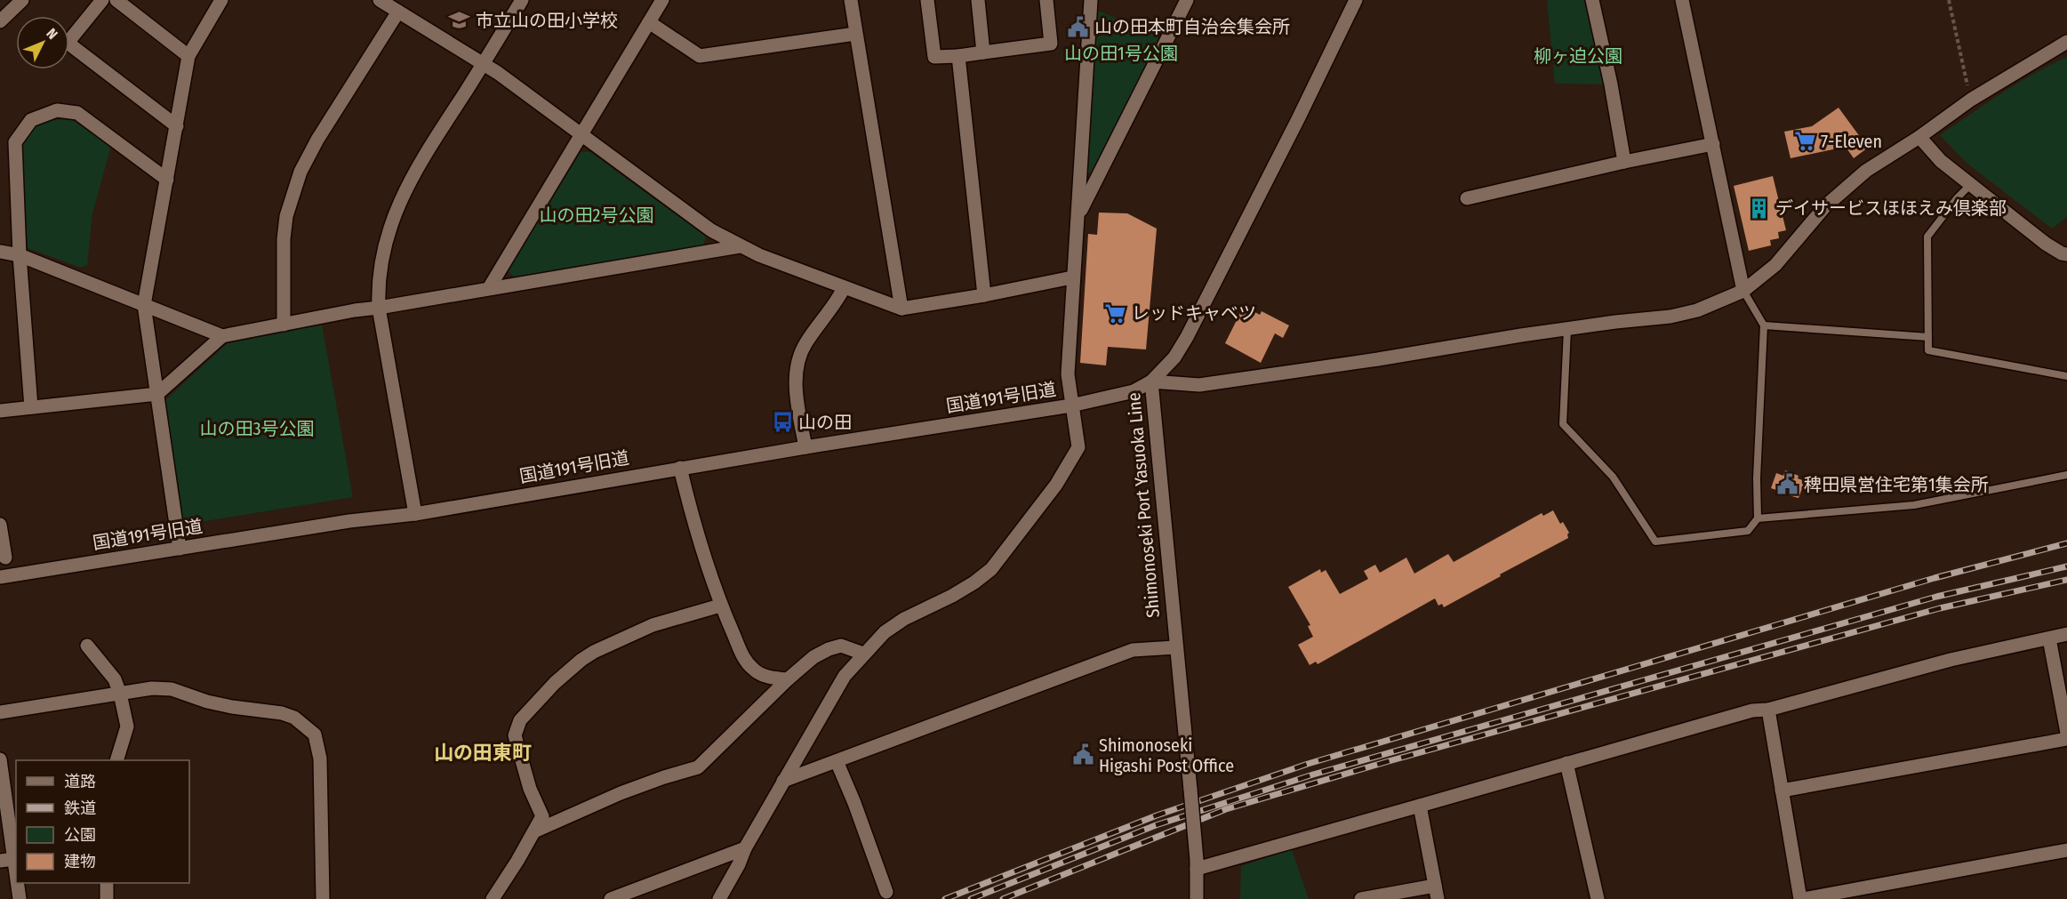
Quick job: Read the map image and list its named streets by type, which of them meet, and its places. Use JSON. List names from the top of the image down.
{
  "streets": {
    "street": ["国道191号旧道", "Shimonoseki Port Yasuoka Line"]
  },
  "crossings": [
    ["国道191号旧道", "Shimonoseki Port Yasuoka Line"]
  ],
  "districts": ["山の田東町"],
  "parks": [
    "山の田1号公園",
    "柳ヶ迫公園",
    "山の田2号公園",
    "山の田3号公園"
  ],
  "places": {
    "school or university": ["市立山の田小学校"],
    "public building": ["山の田本町自治会集会所", "稗田県営住宅第1集会所", "Shimonoseki Higashi Post Office"],
    "supermarket": ["7-Eleven", "レッドキャベツ"],
    "building": ["デイサービスほほえみ倶楽部"],
    "bus stop": ["山の田"]
  },
  "legend": [
    "道路",
    "鉄道",
    "公園",
    "建物"
  ],
  "north": "top right"
}
